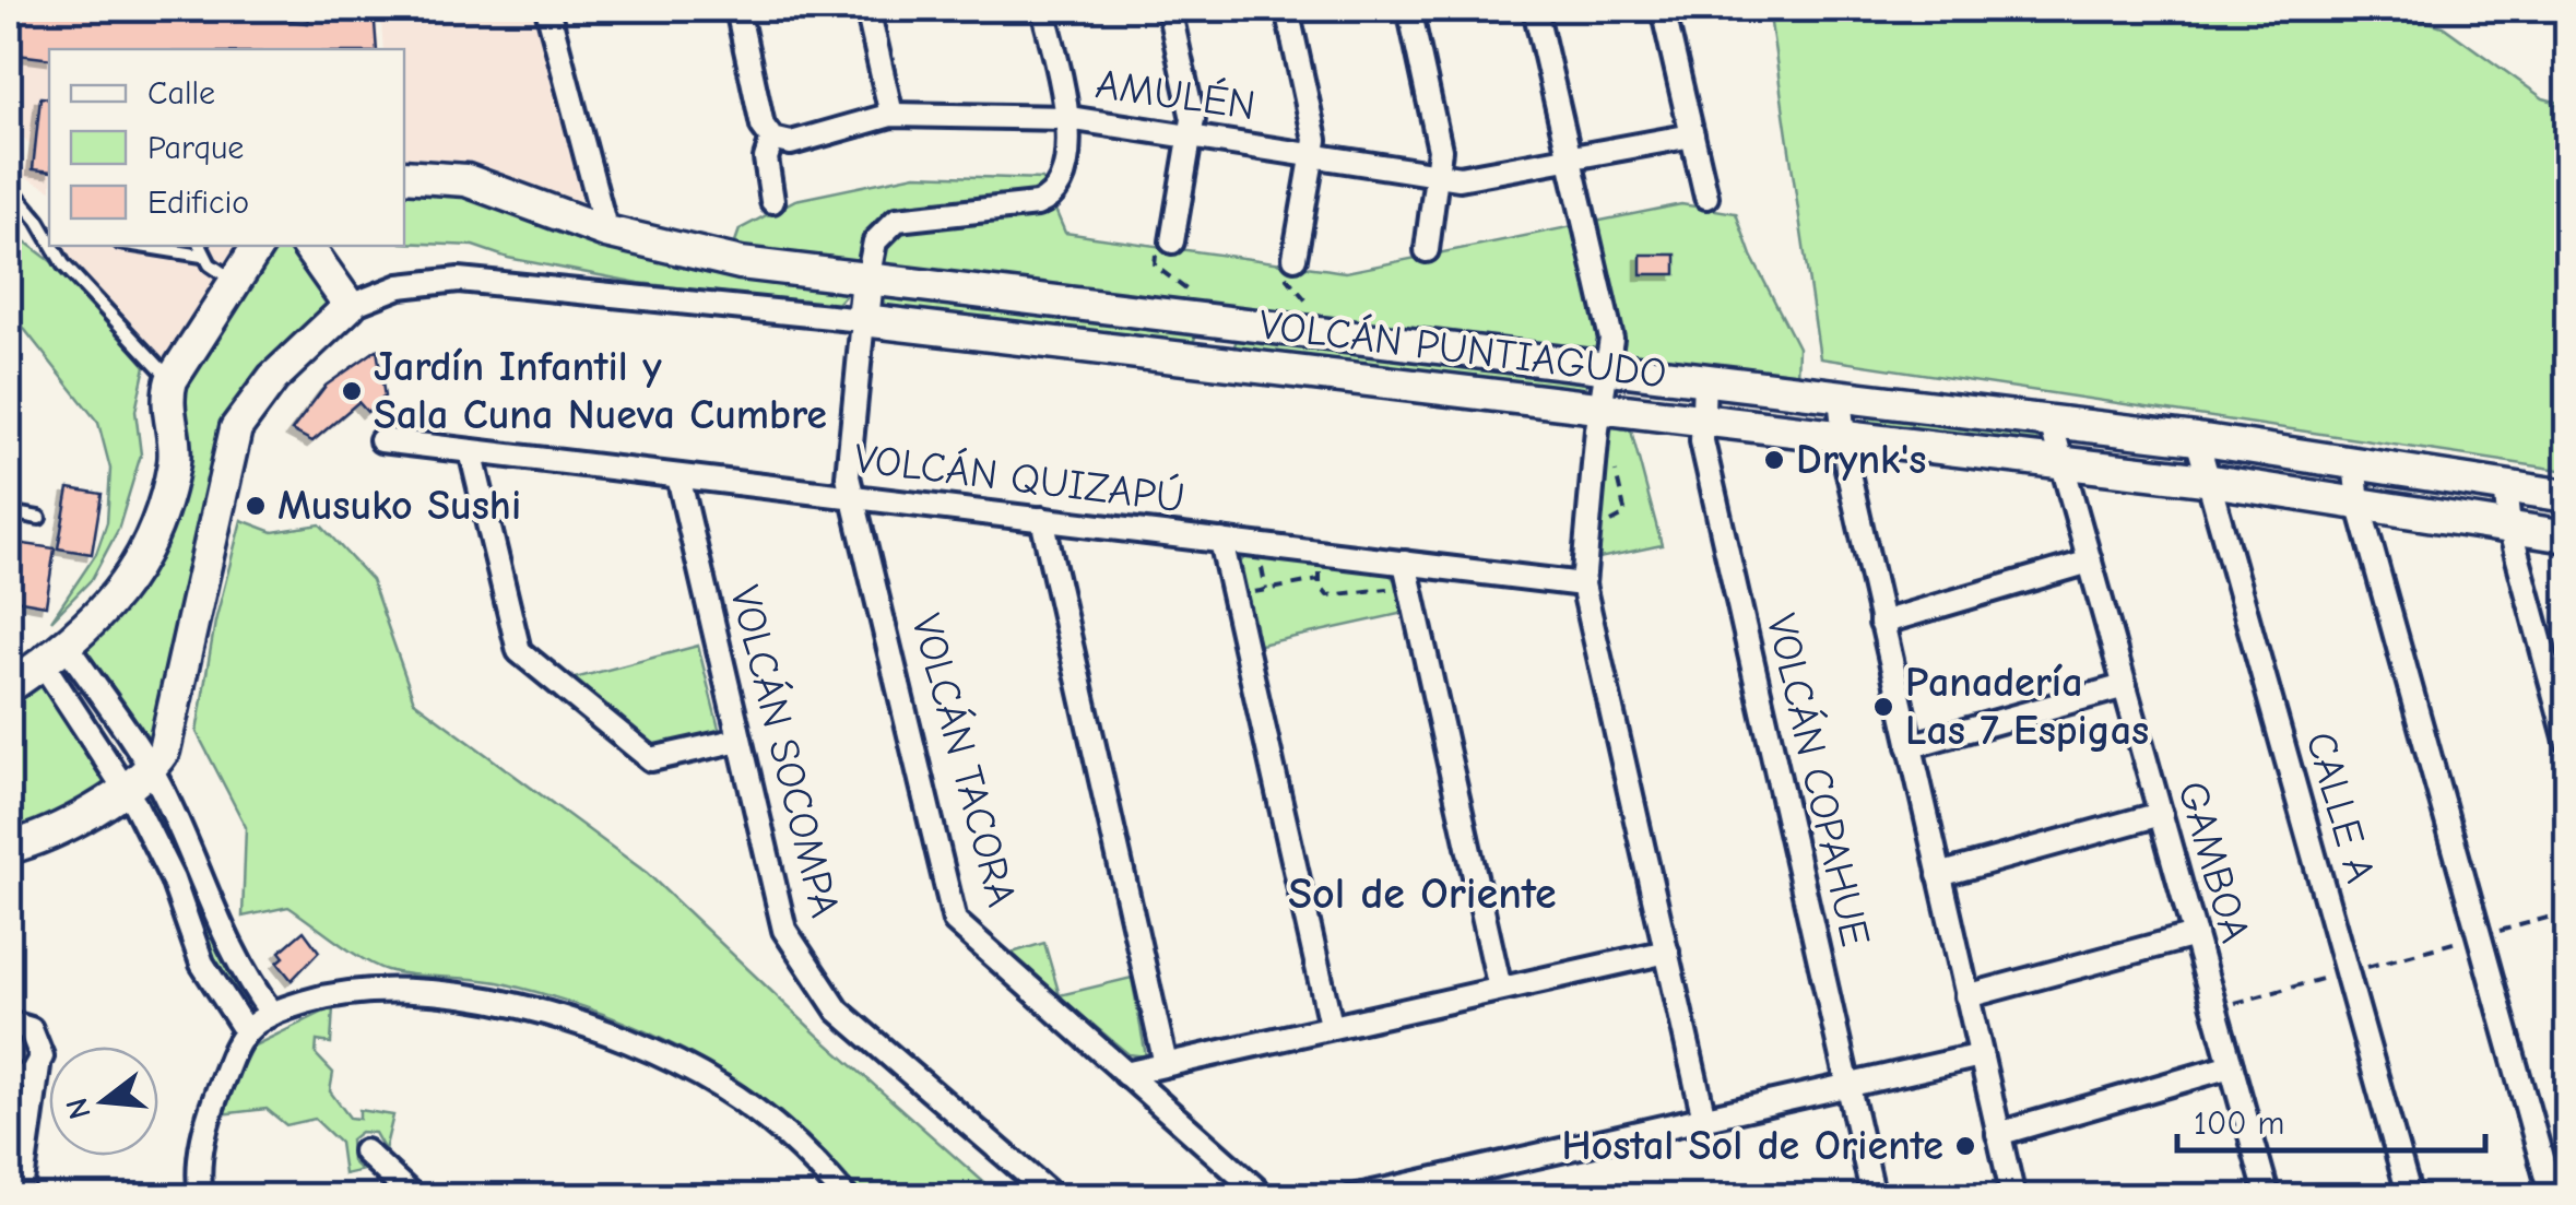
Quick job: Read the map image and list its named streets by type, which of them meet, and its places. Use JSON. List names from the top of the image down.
{
  "streets": {
    "main road": ["VOLCÁN PUNTIAGUDO", "VOLCÁN TACORA"],
    "street": [
      "AMULÉN",
      "VOLCÁN QUIZAPÚ",
      "VOLCÁN SOCOMPA",
      "VOLCÁN COPAHUE",
      "CALLE A",
      "GAMBOA"
    ]
  },
  "crossings": [
    ["VOLCÁN PUNTIAGUDO", "VOLCÁN TACORA"],
    ["VOLCÁN PUNTIAGUDO", "VOLCÁN COPAHUE"],
    ["VOLCÁN PUNTIAGUDO", "CALLE A"],
    ["VOLCÁN PUNTIAGUDO", "GAMBOA"],
    ["VOLCÁN QUIZAPÚ", "VOLCÁN SOCOMPA"],
    ["VOLCÁN QUIZAPÚ", "VOLCÁN TACORA"]
  ],
  "districts": ["Sol de Oriente"],
  "places": [
    "Jardín Infantil y Sala Cuna Nueva Cumbre",
    "Drynk's",
    "Musuko Sushi",
    "Panadería Las 7 Espigas",
    "Hostal Sol de Oriente"
  ],
  "legend": ["Calle", "Parque", "Edificio"],
  "scale_bar": "100 m",
  "north": "left"
}
